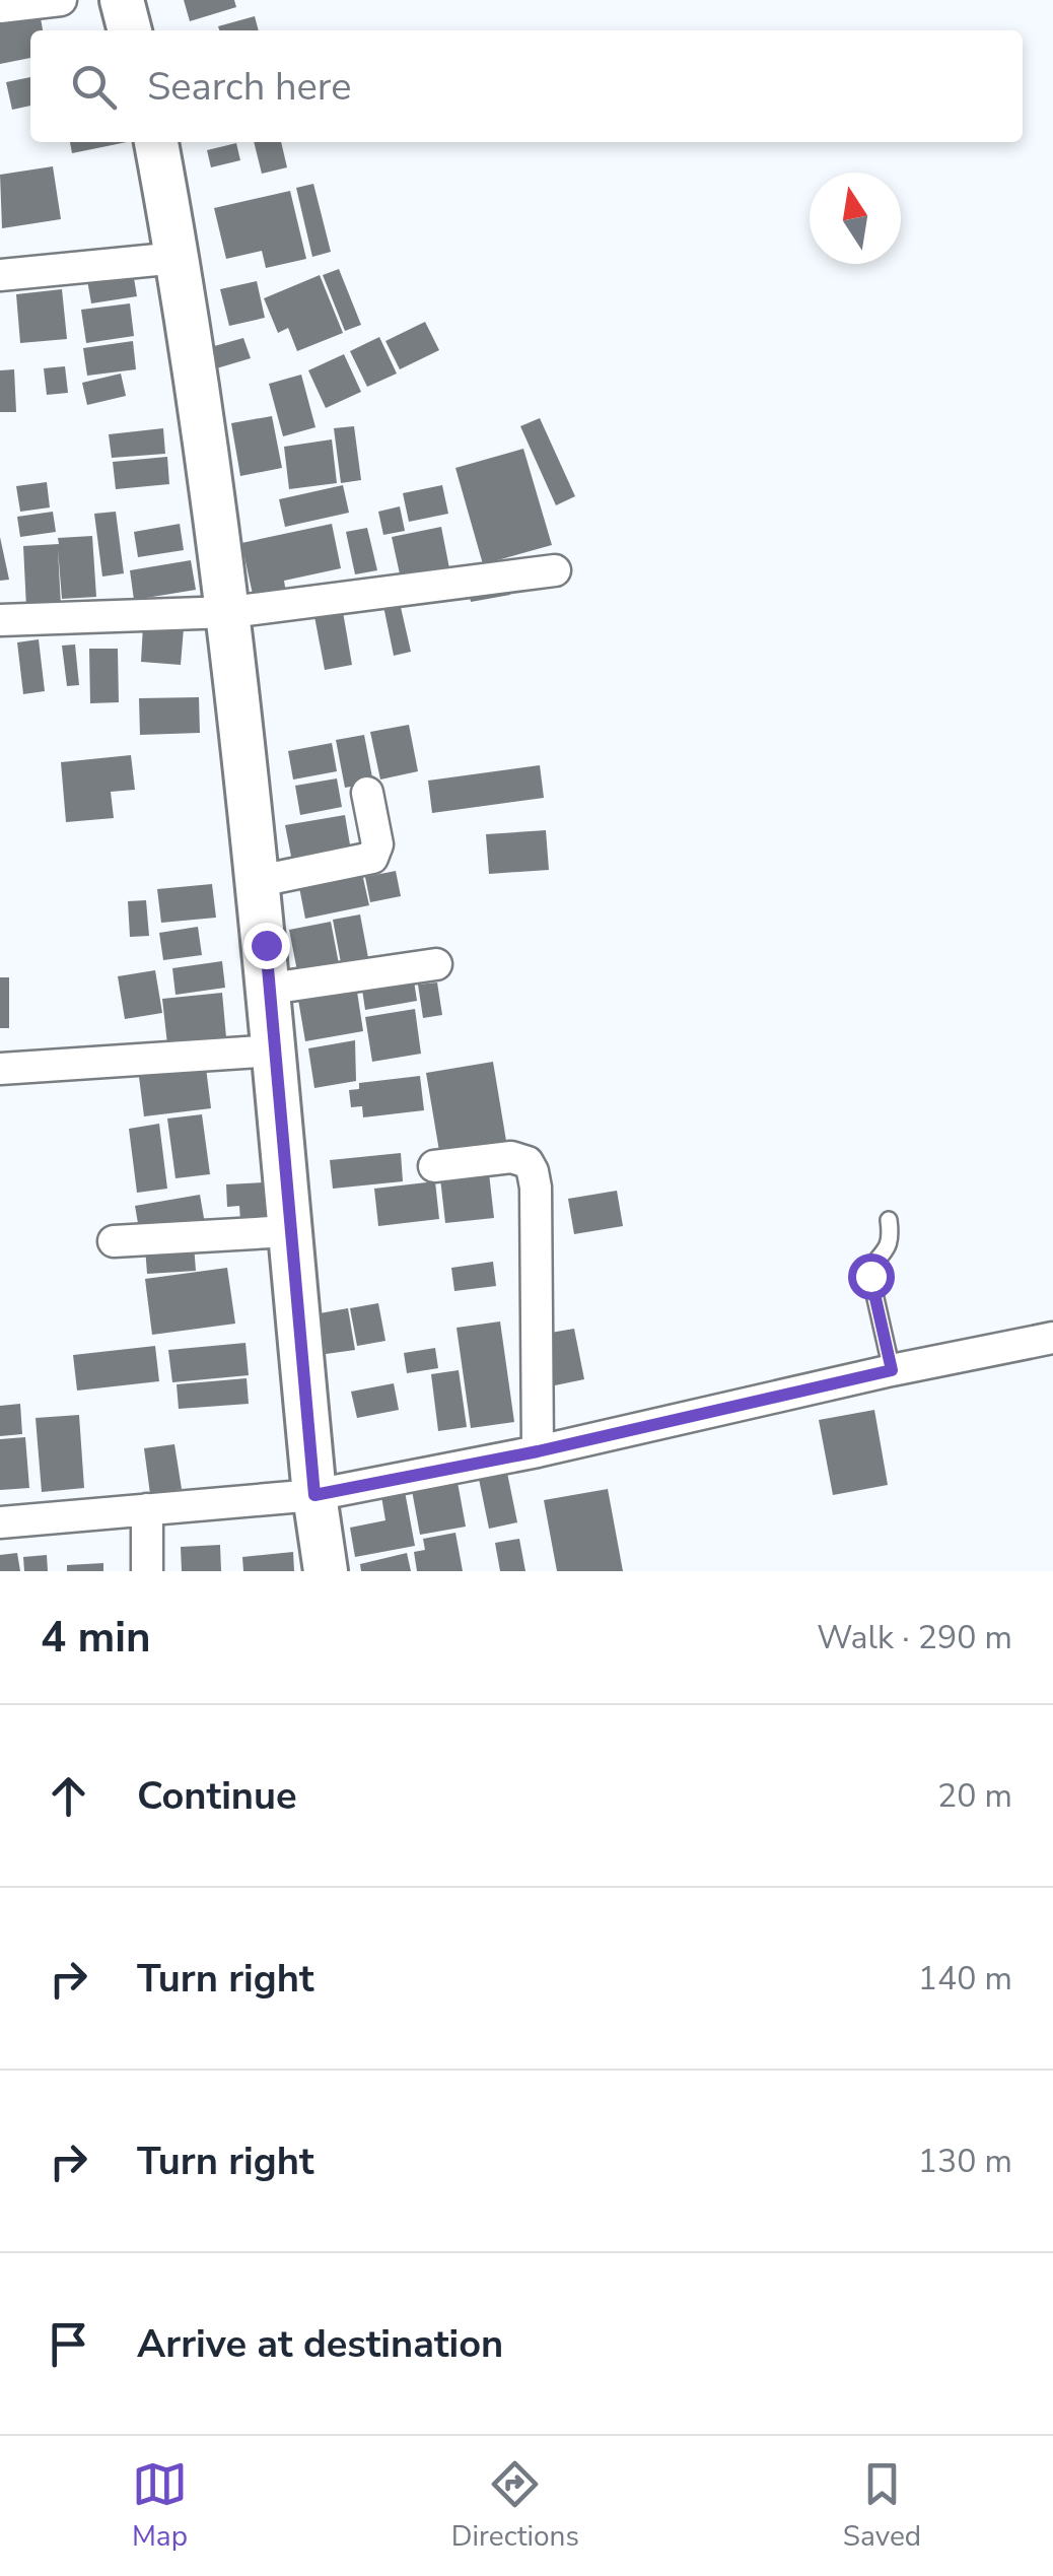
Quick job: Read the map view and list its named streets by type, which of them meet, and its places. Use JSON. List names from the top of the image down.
{
  "north": "top",
  "page": {
    "search": "Search here",
    "heading": ["4 min", "Walk · 290 m"],
    "list": [
      ["Continue", "20 m"],
      ["Turn right", "140 m"],
      ["Turn right", "130 m"],
      "Arrive at destination"
    ],
    "nav": ["Map", "Directions", "Saved"]
  }
}
